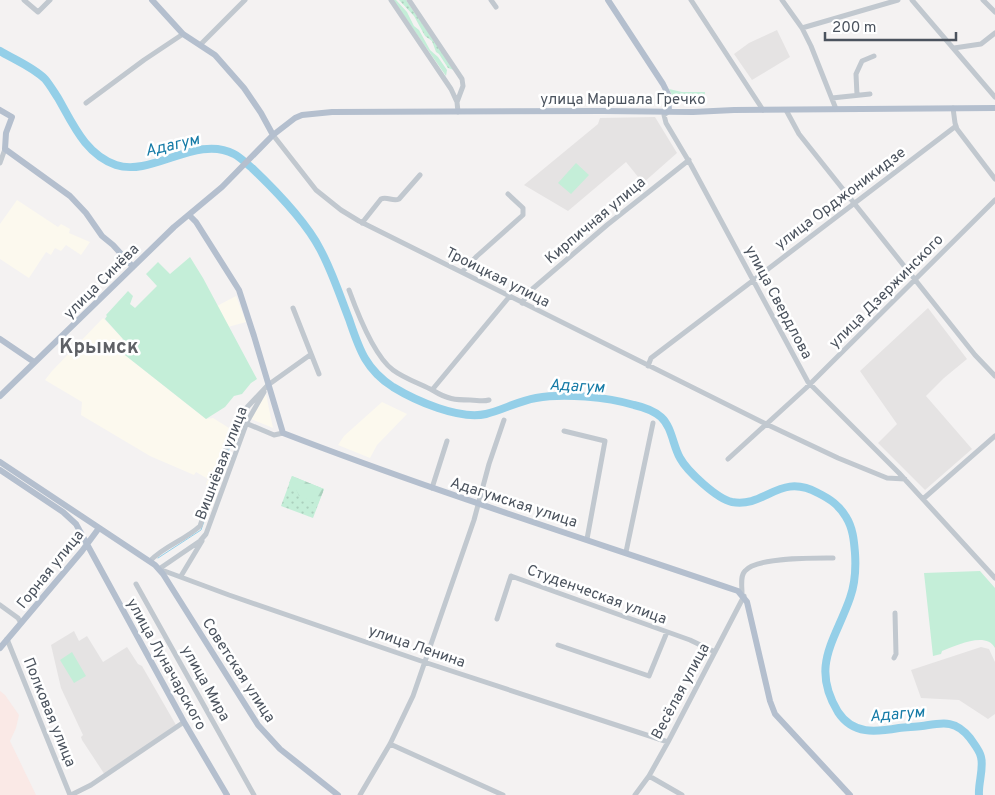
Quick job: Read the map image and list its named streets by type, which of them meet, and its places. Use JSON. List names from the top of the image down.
{
  "streets": {
    "main road": [
      "улица Маршала Гречко",
      "Троицкая улица",
      "улица Синёва",
      "улица Свердлова",
      "Адагумская улица",
      "Горная улица",
      "улица Ленина",
      "улица Луначарского",
      "Советская улица"
    ],
    "street": [
      "улица Орджоникидзе",
      "Кирпичная улица",
      "улица Дзержинского",
      "Вишнёвая улица",
      "Студенческая улица",
      "улица Мира",
      "Весёлая улица",
      "Полковая улица"
    ]
  },
  "crossings": [
    ["улица Маршала Гречко", "Троицкая улица"],
    ["улица Маршала Гречко", "улица Синёва"],
    ["улица Маршала Гречко", "улица Свердлова"],
    ["улица Орджоникидзе", "Троицкая улица"],
    ["улица Орджоникидзе", "улица Свердлова"],
    ["Кирпичная улица", "Троицкая улица"],
    ["Кирпичная улица", "улица Свердлова"],
    ["Троицкая улица", "улица Дзержинского"],
    ["Троицкая улица", "улица Свердлова"],
    ["улица Дзержинского", "улица Свердлова"],
    ["Вишнёвая улица", "улица Ленина"],
    ["Вишнёвая улица", "Советская улица"],
    ["Адагумская улица", "Весёлая улица"],
    ["Горная улица", "улица Ленина"],
    ["Горная улица", "улица Луначарского"],
    ["Горная улица", "Полковая улица"],
    ["Студенческая улица", "Весёлая улица"],
    ["улица Ленина", "улица Луначарского"],
    ["улица Ленина", "Советская улица"],
    ["улица Ленина", "Весёлая улица"]
  ],
  "districts": ["Крымск"],
  "water": ["Адагум"],
  "scale_bar": "200 m"
}
